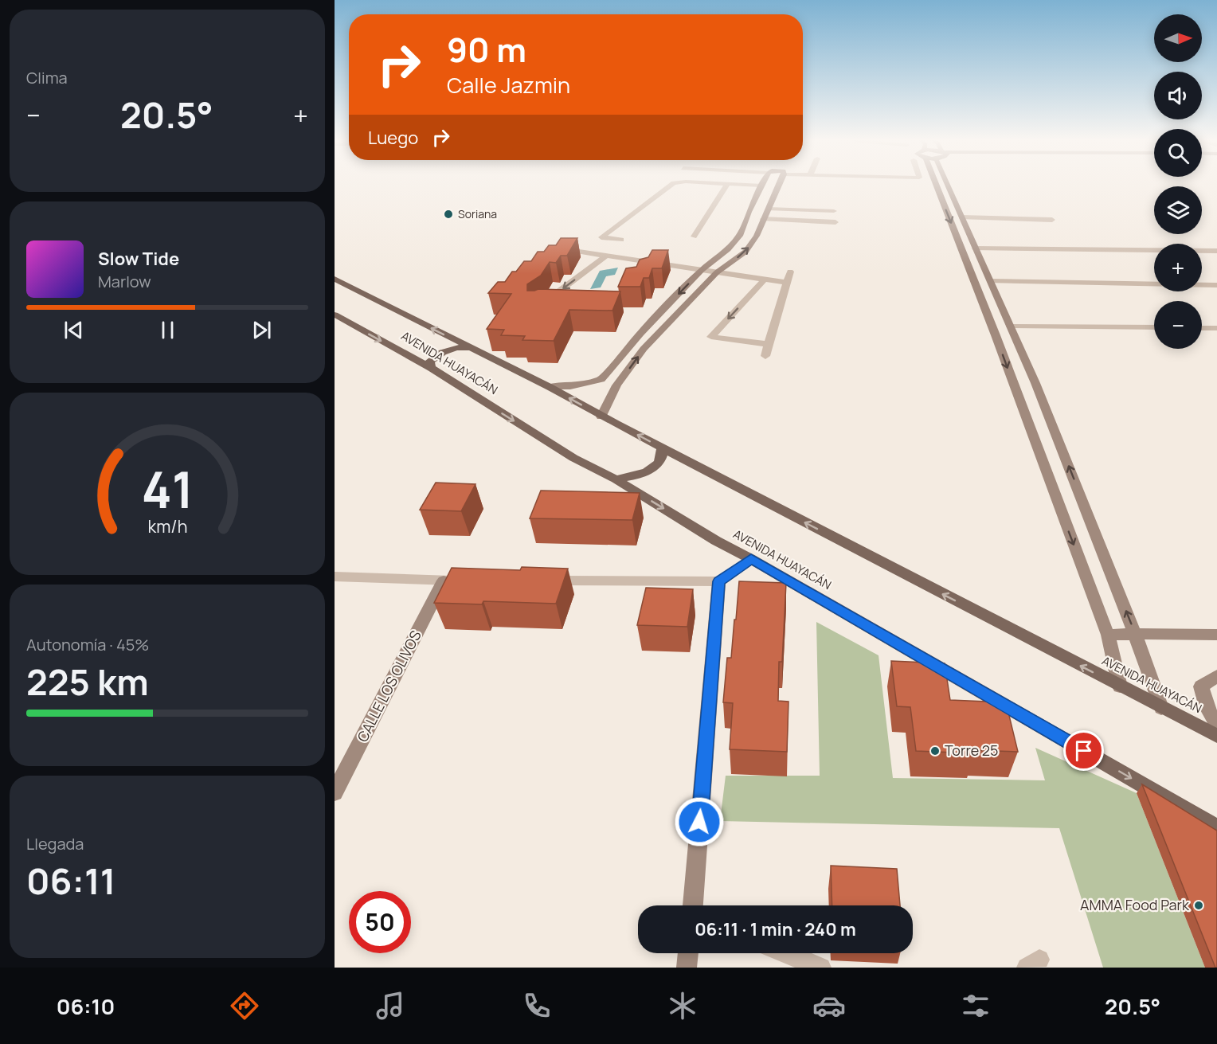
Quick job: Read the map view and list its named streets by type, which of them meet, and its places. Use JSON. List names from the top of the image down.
{
  "streets": {
    "main road": ["AVENIDA HUAYACÁN", "CALLE LOS OLIVOS"]
  },
  "places": ["Soriana", "Torre 25", "AMMA Food Park"],
  "north": "right",
  "page": {
    "tile": [
      "Clima",
      ["Autonomía · 45%", "225 km"],
      ["Llegada", "06:11"]
    ],
    "map_buttons": ["+", "−"],
    "turn": ["90 m", "Calle Jazmin"],
    "heat": ["−", "20.5°", "+"],
    "then": "Luego",
    "song": ["Slow Tide", "Marlow"],
    "limit": "50",
    "trip": "06:11 · 1 min · 240 m",
    "tabs": ["06:10", "20.5°"],
    "gauge": ["41", "km/h"]
  }
}
